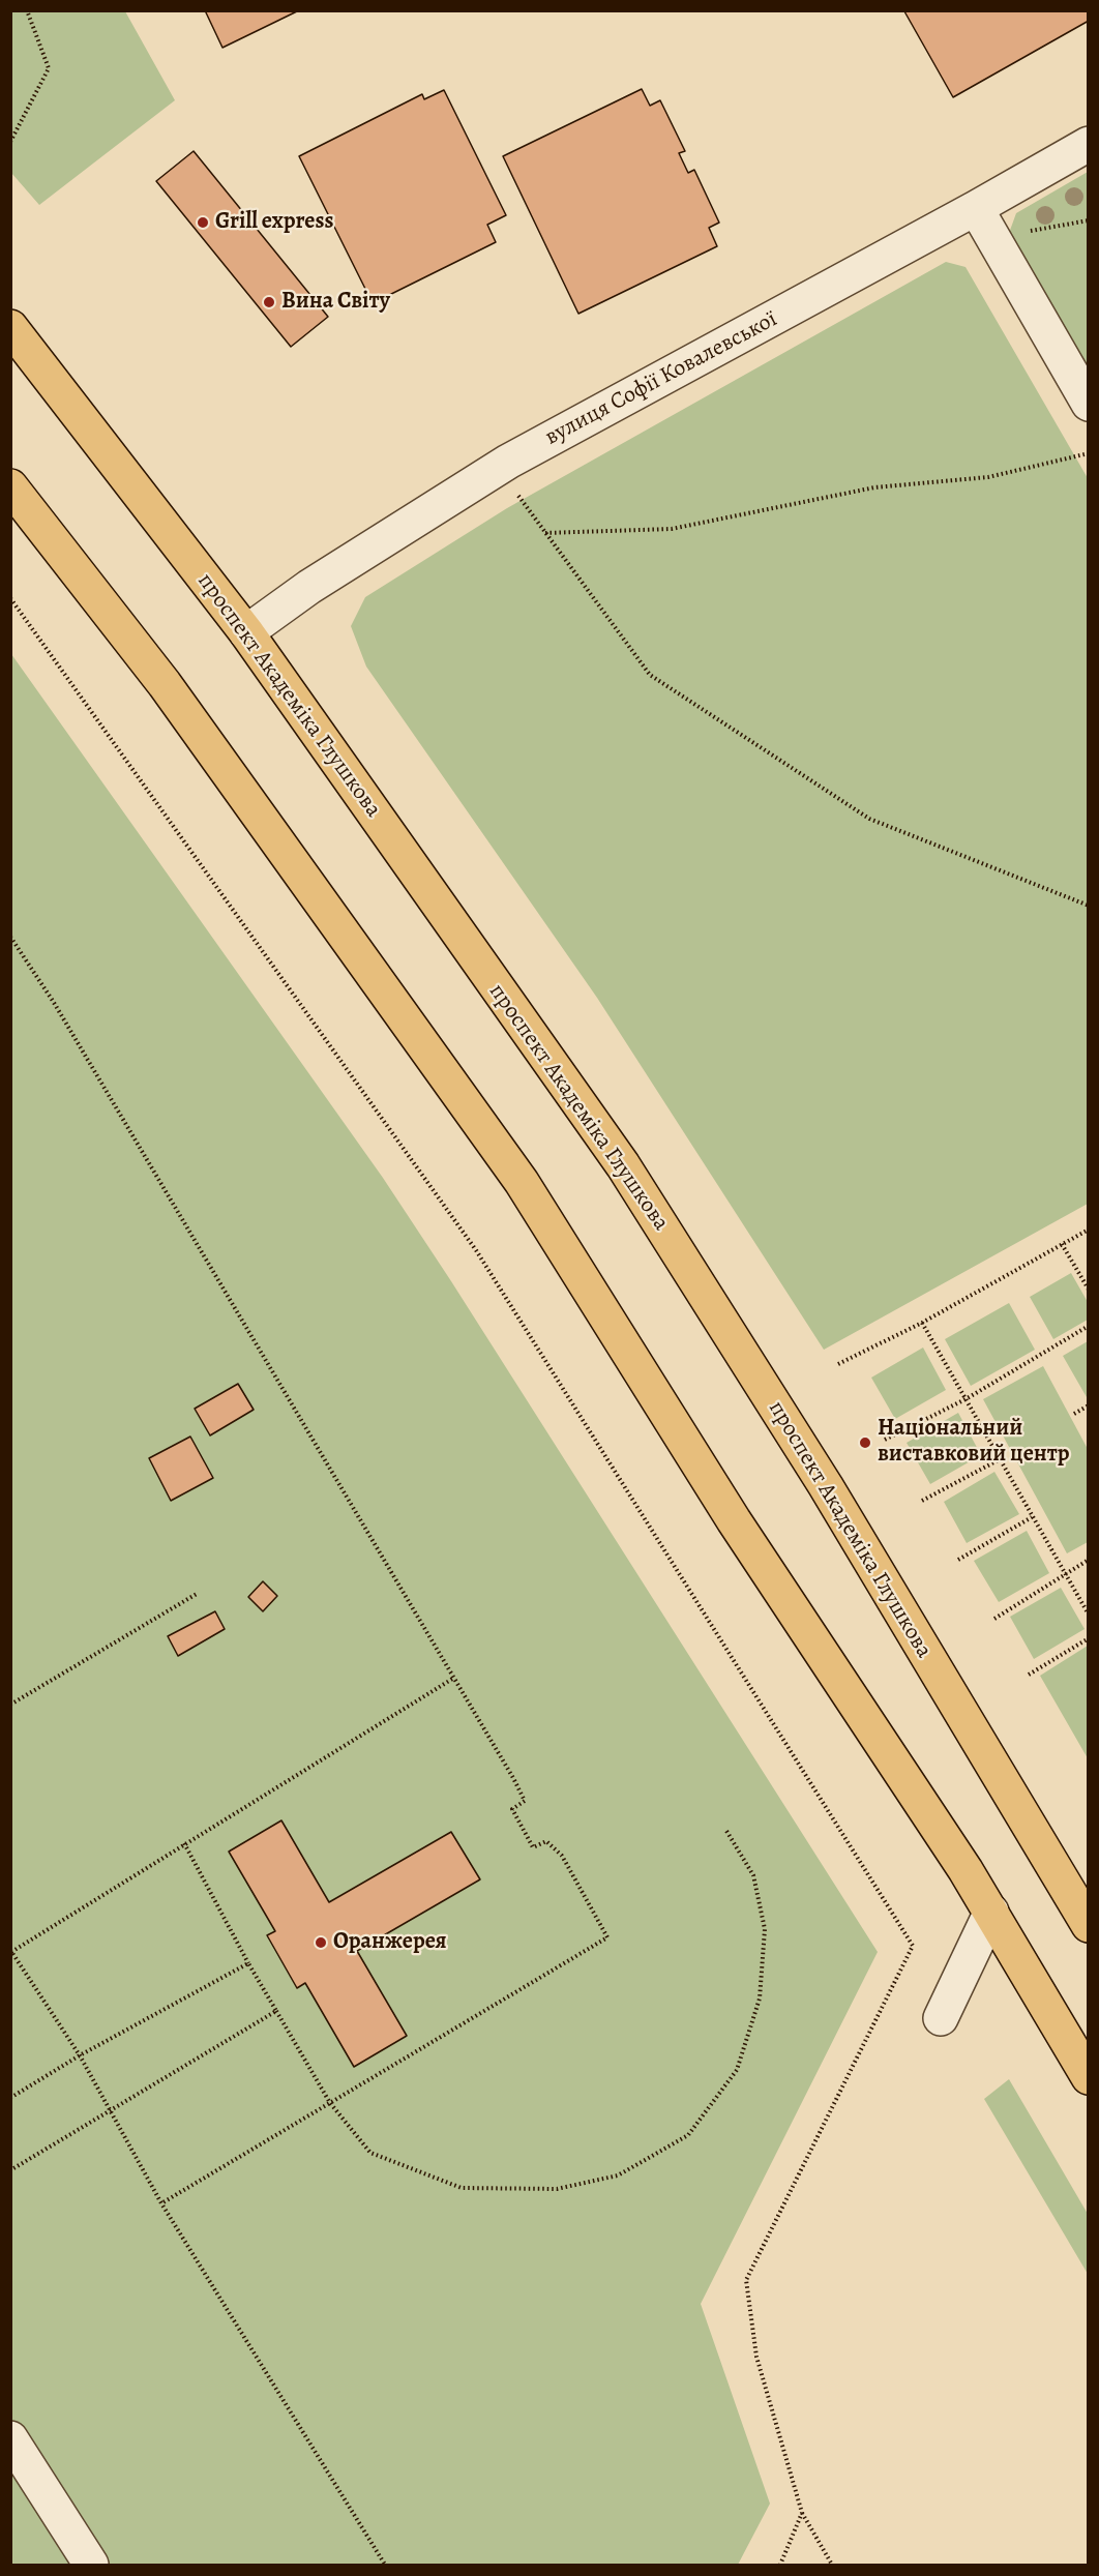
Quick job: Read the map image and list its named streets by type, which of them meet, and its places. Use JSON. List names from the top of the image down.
{
  "streets": {
    "highway": ["проспект Академіка Глушкова"],
    "street": ["вулиця Софії Ковалевської"]
  },
  "crossings": [
    ["вулиця Софії Ковалевської", "проспект Академіка Глушкова"]
  ],
  "places": [
    "Grill express",
    "Вина Світу",
    "Національний виставковий центр",
    "Оранжерея"
  ]
}
